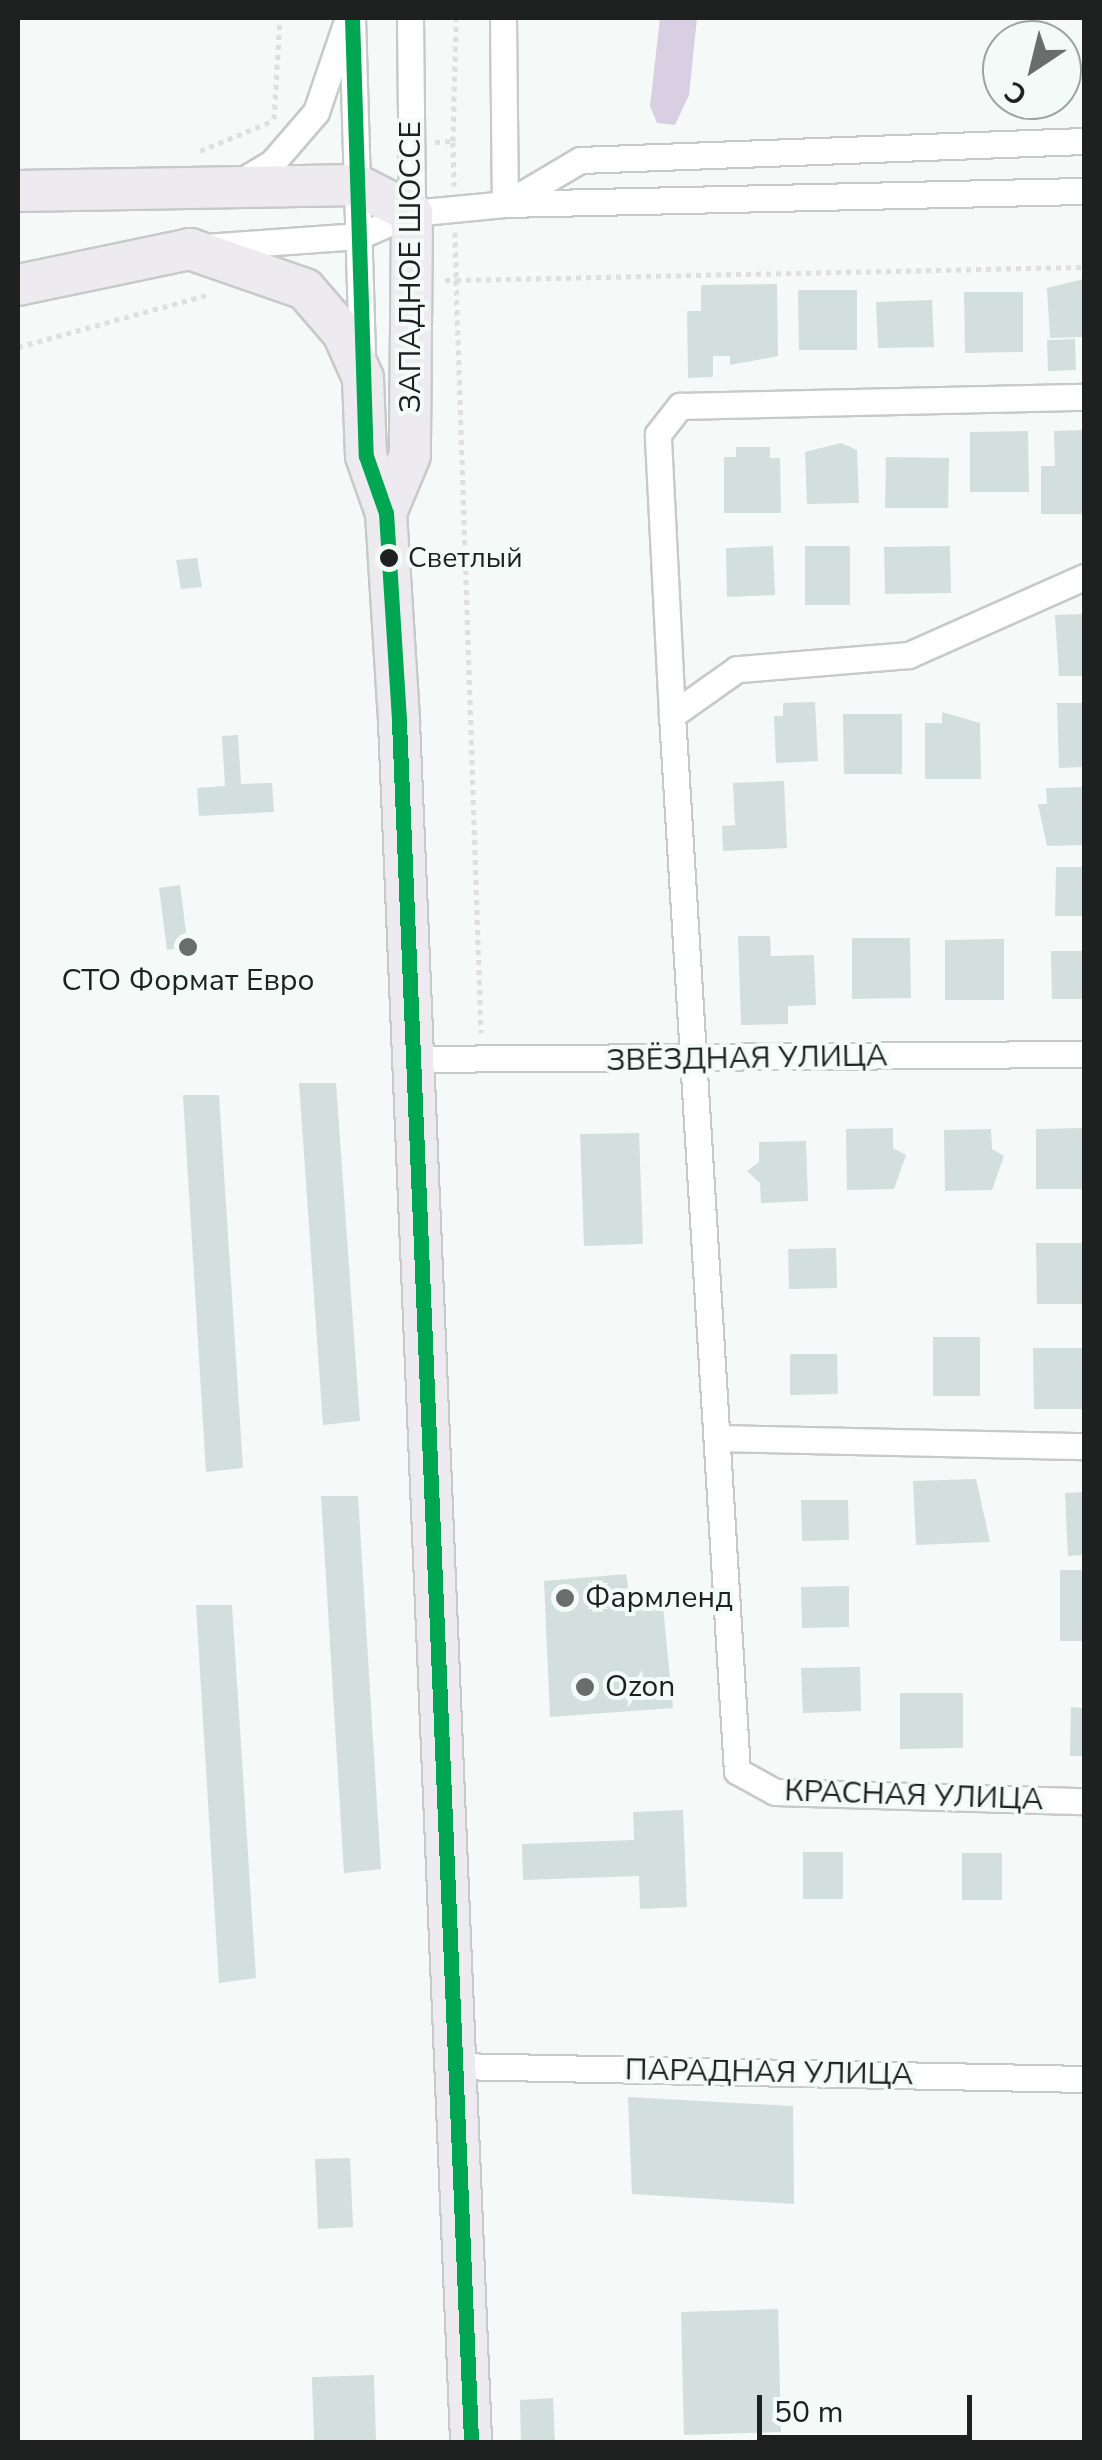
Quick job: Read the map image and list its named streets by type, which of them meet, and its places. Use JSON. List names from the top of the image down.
{
  "streets": {
    "main road": ["ЗАПАДНОЕ ШОССЕ"],
    "street": ["ЗВЁЗДНАЯ УЛИЦА", "КРАСНАЯ УЛИЦА", "ПАРАДНАЯ УЛИЦА"]
  },
  "crossings": [
    ["ЗАПАДНОЕ ШОССЕ", "ЗВЁЗДНАЯ УЛИЦА"],
    ["ЗАПАДНОЕ ШОССЕ", "ПАРАДНАЯ УЛИЦА"]
  ],
  "places": [
    "Светлый",
    "СТО Формат Евро",
    "Фармленд",
    "Ozon"
  ],
  "scale_bar": "50 m",
  "north": "bottom left"
}
